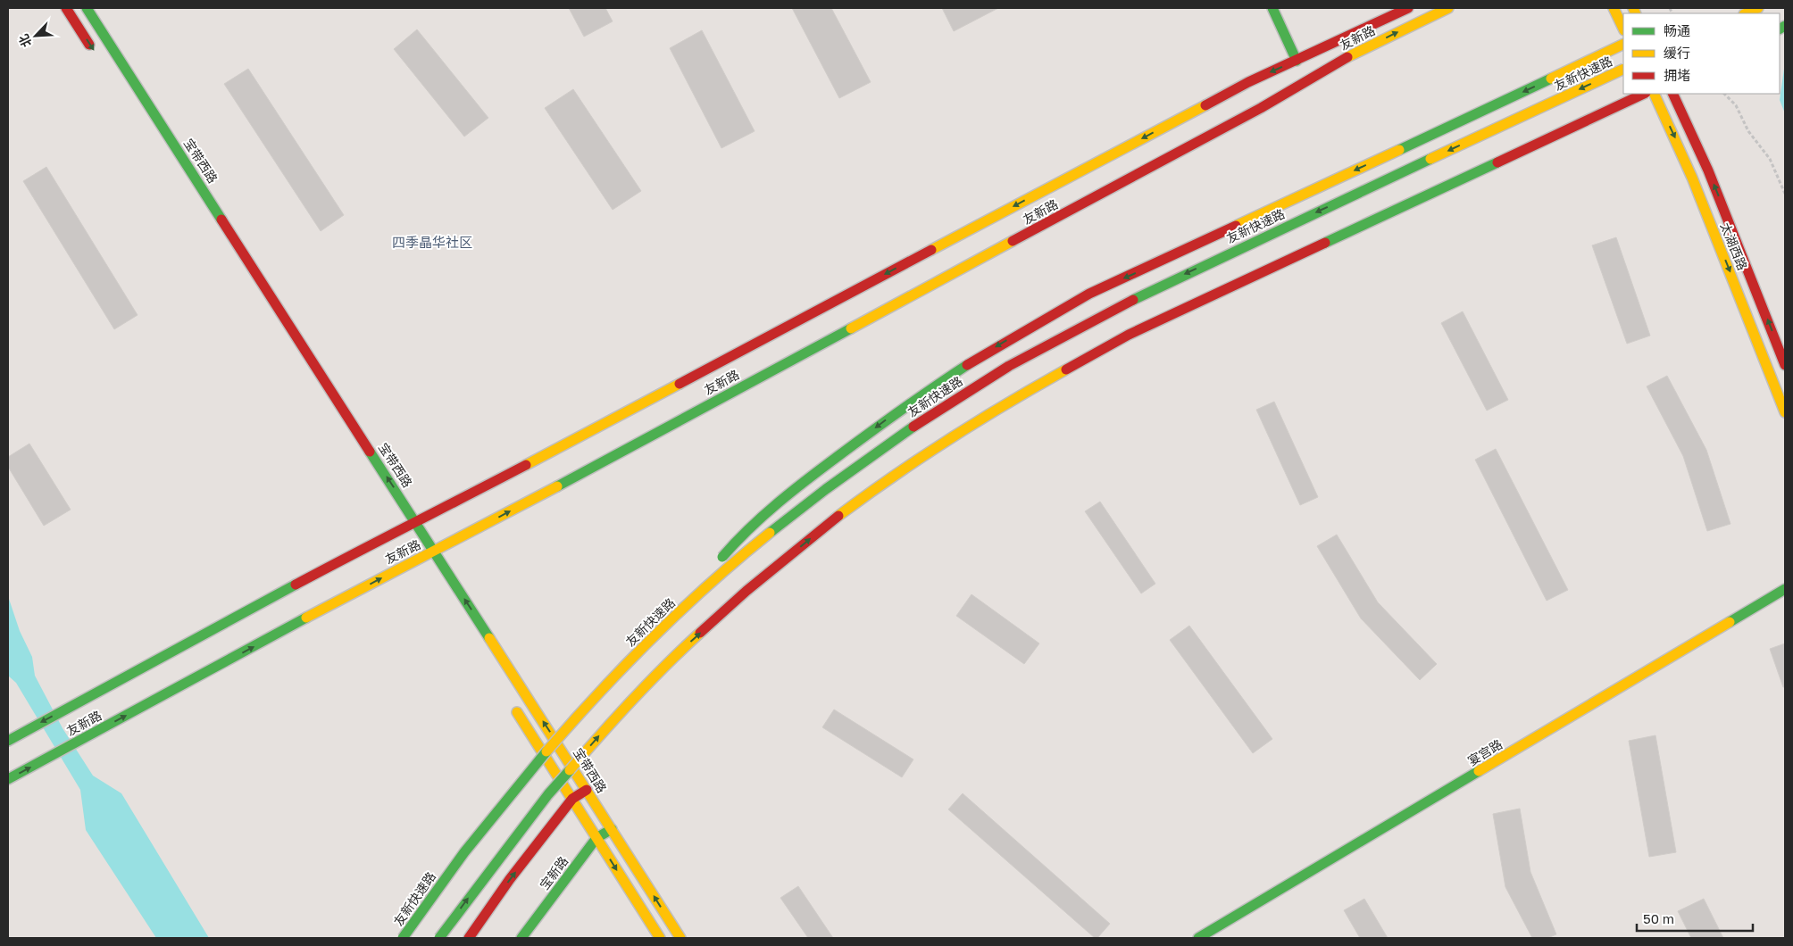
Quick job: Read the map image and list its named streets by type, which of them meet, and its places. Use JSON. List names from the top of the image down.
{
  "streets": {
    "main road": [
      "友新路",
      "友新快速路",
      "宝带西路",
      "太湖西路",
      "宴宫路",
      "宝新路"
    ]
  },
  "crossings": [
    ["友新路", "宝带西路"],
    ["宝带西路", "宝新路"]
  ],
  "one_way": ["宝带西路"],
  "districts": ["四季晶华社区"],
  "legend": ["畅通", "缓行", "拥堵"],
  "scale_bar": "50 m",
  "north": "bottom left"
}
